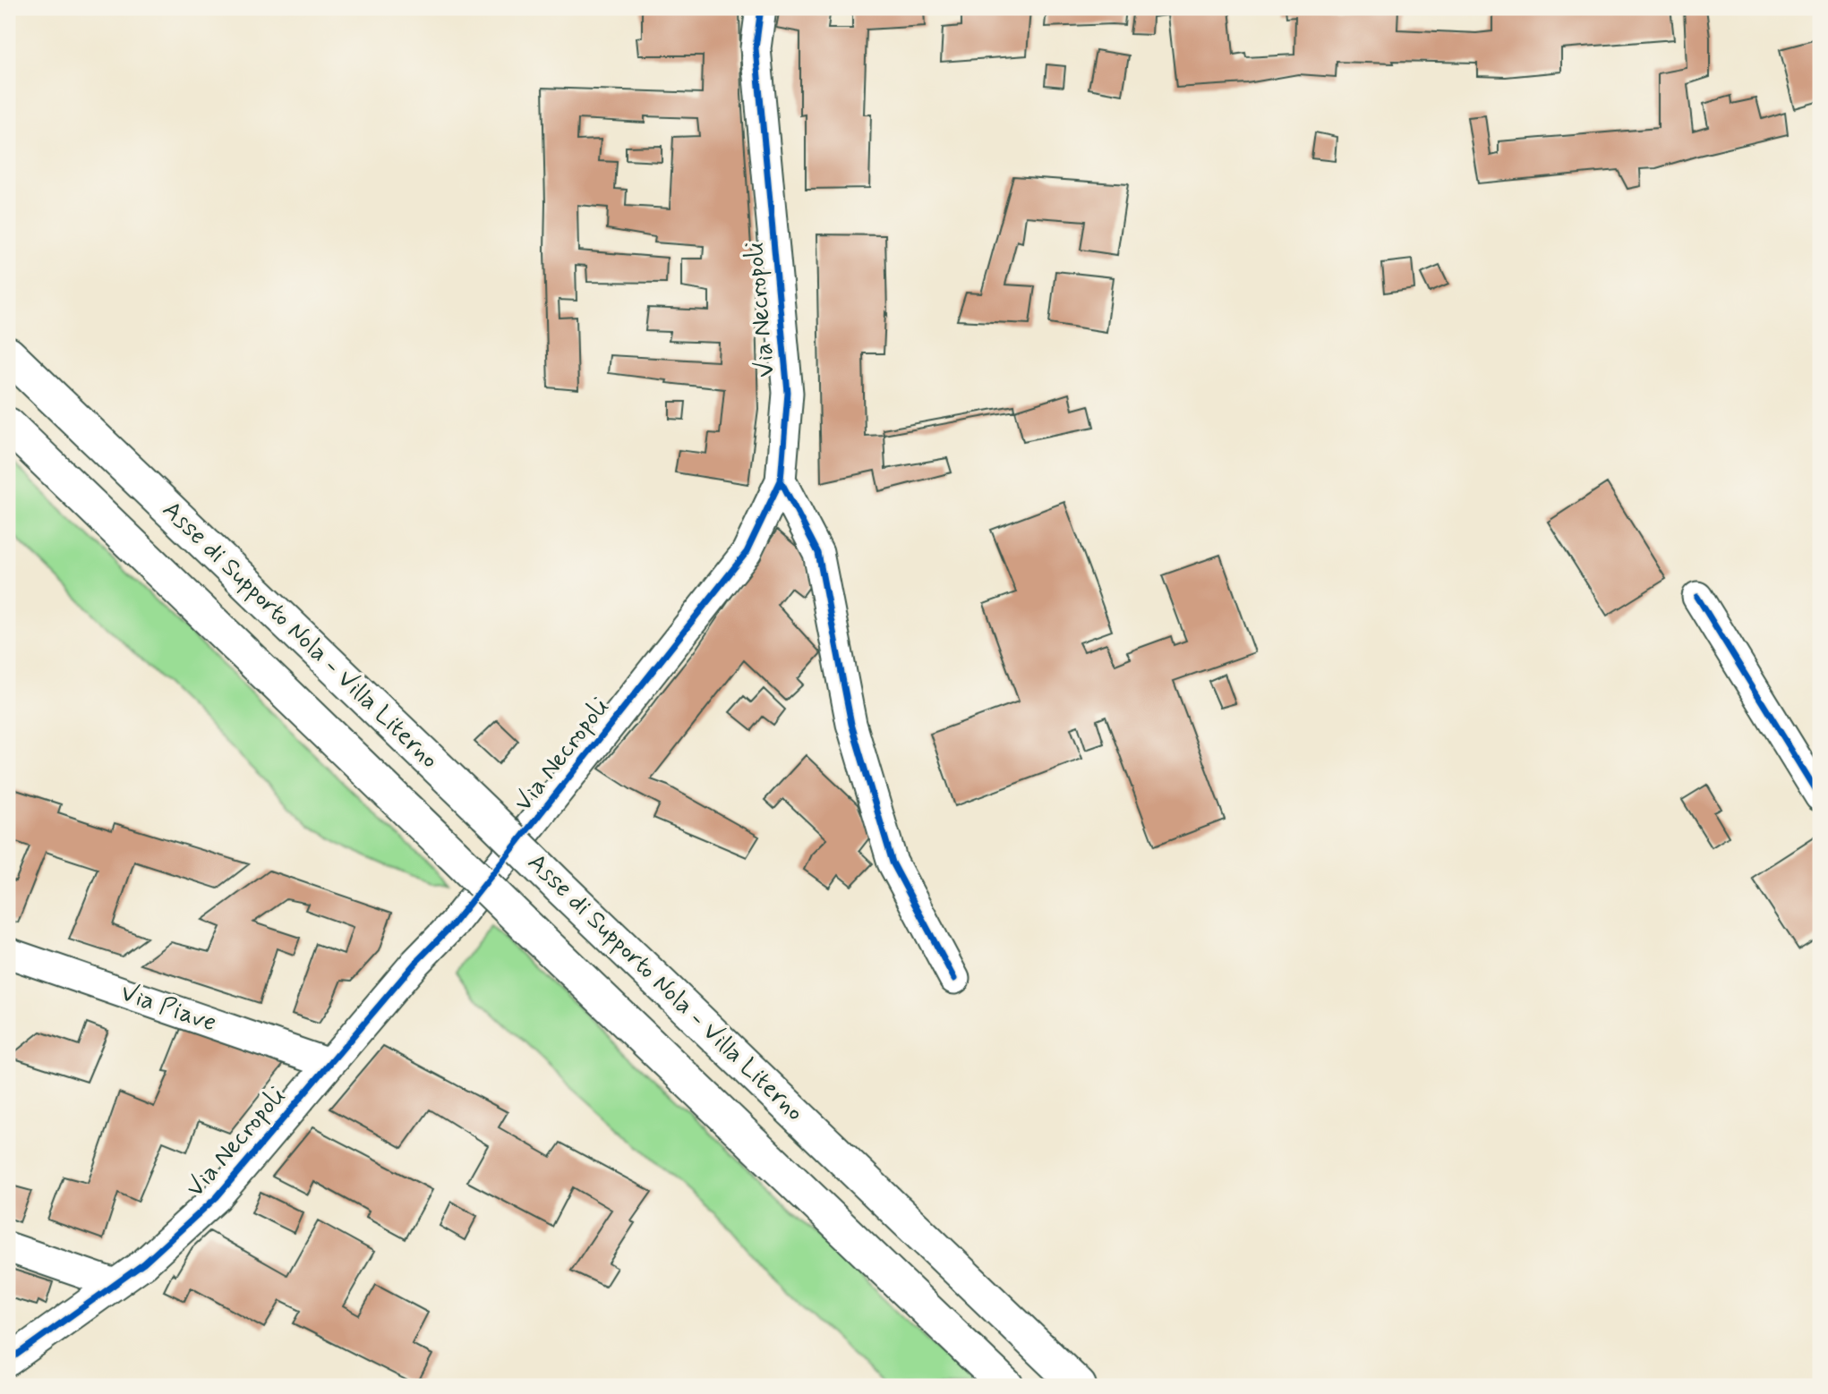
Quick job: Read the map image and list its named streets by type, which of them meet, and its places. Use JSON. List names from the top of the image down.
{
  "streets": {
    "highway": ["Asse di Supporto Nola - Villa Literno"],
    "street": ["Via Necropoli", "Via Piave"]
  },
  "crossings": [
    ["Via Necropoli", "Via Piave"]
  ]
}
